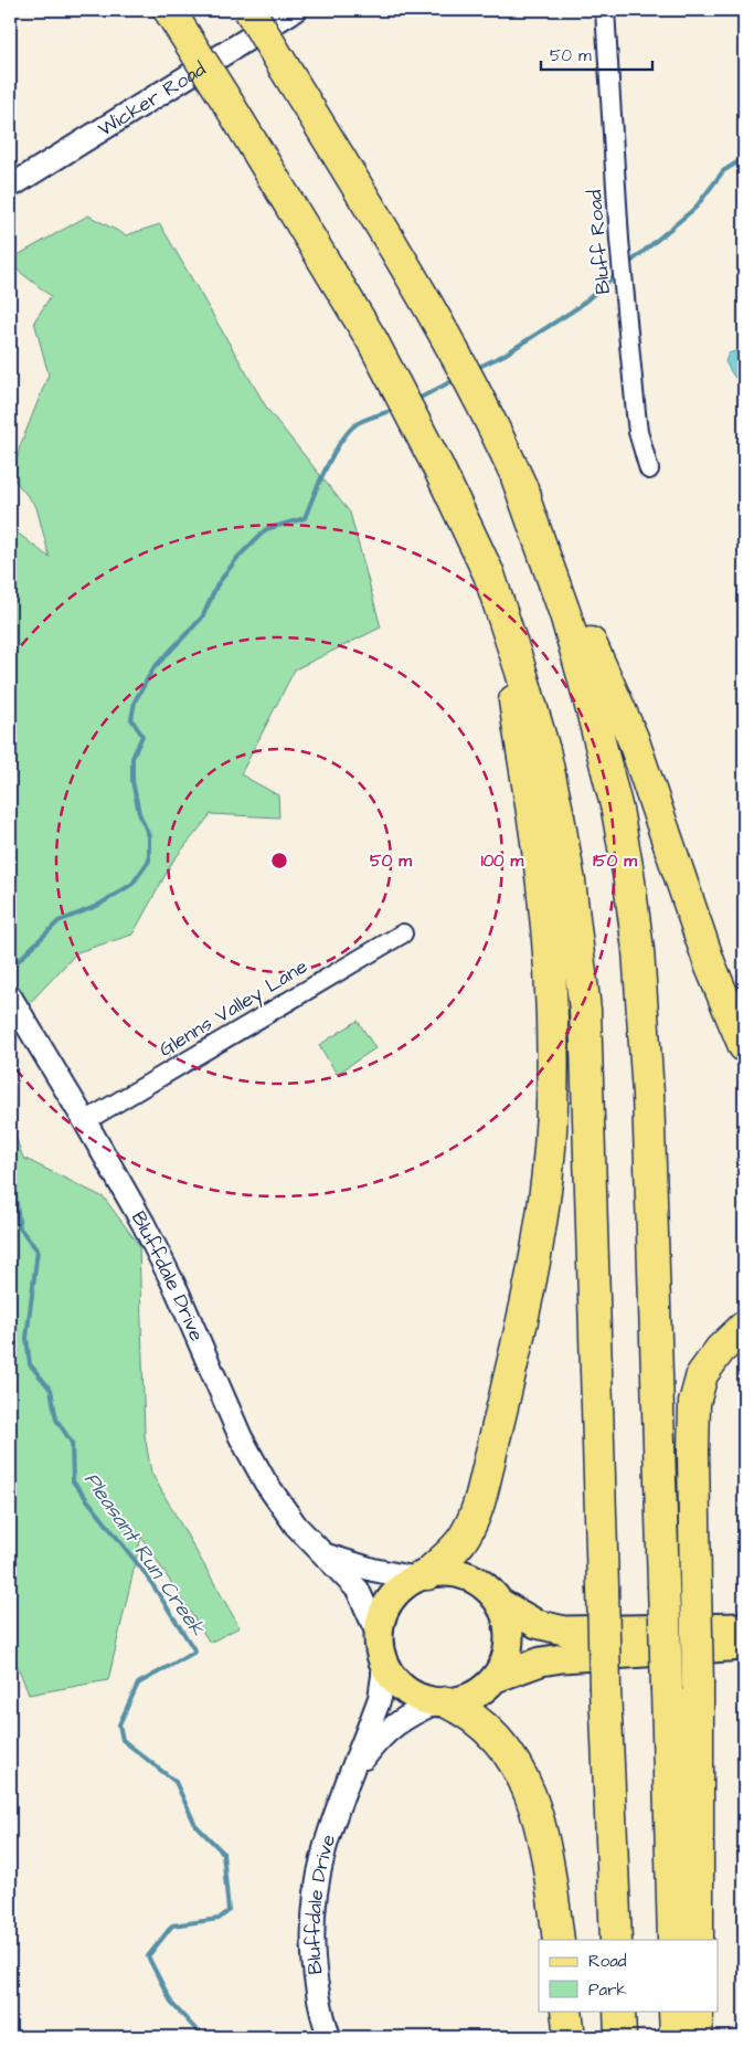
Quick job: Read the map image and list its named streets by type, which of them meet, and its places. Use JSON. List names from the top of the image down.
{
  "streets": {
    "street": [
      "Wicker Road",
      "Bluff Road",
      "Glenns Valley Lane",
      "Bluffdale Drive"
    ]
  },
  "crossings": [
    ["Glenns Valley Lane", "Bluffdale Drive"]
  ],
  "water": ["Pleasant Run Creek"],
  "legend": ["Road", "Park"],
  "scale_bar": "50 m",
  "rings": ["50 m", "100 m", "150 m"]
}
